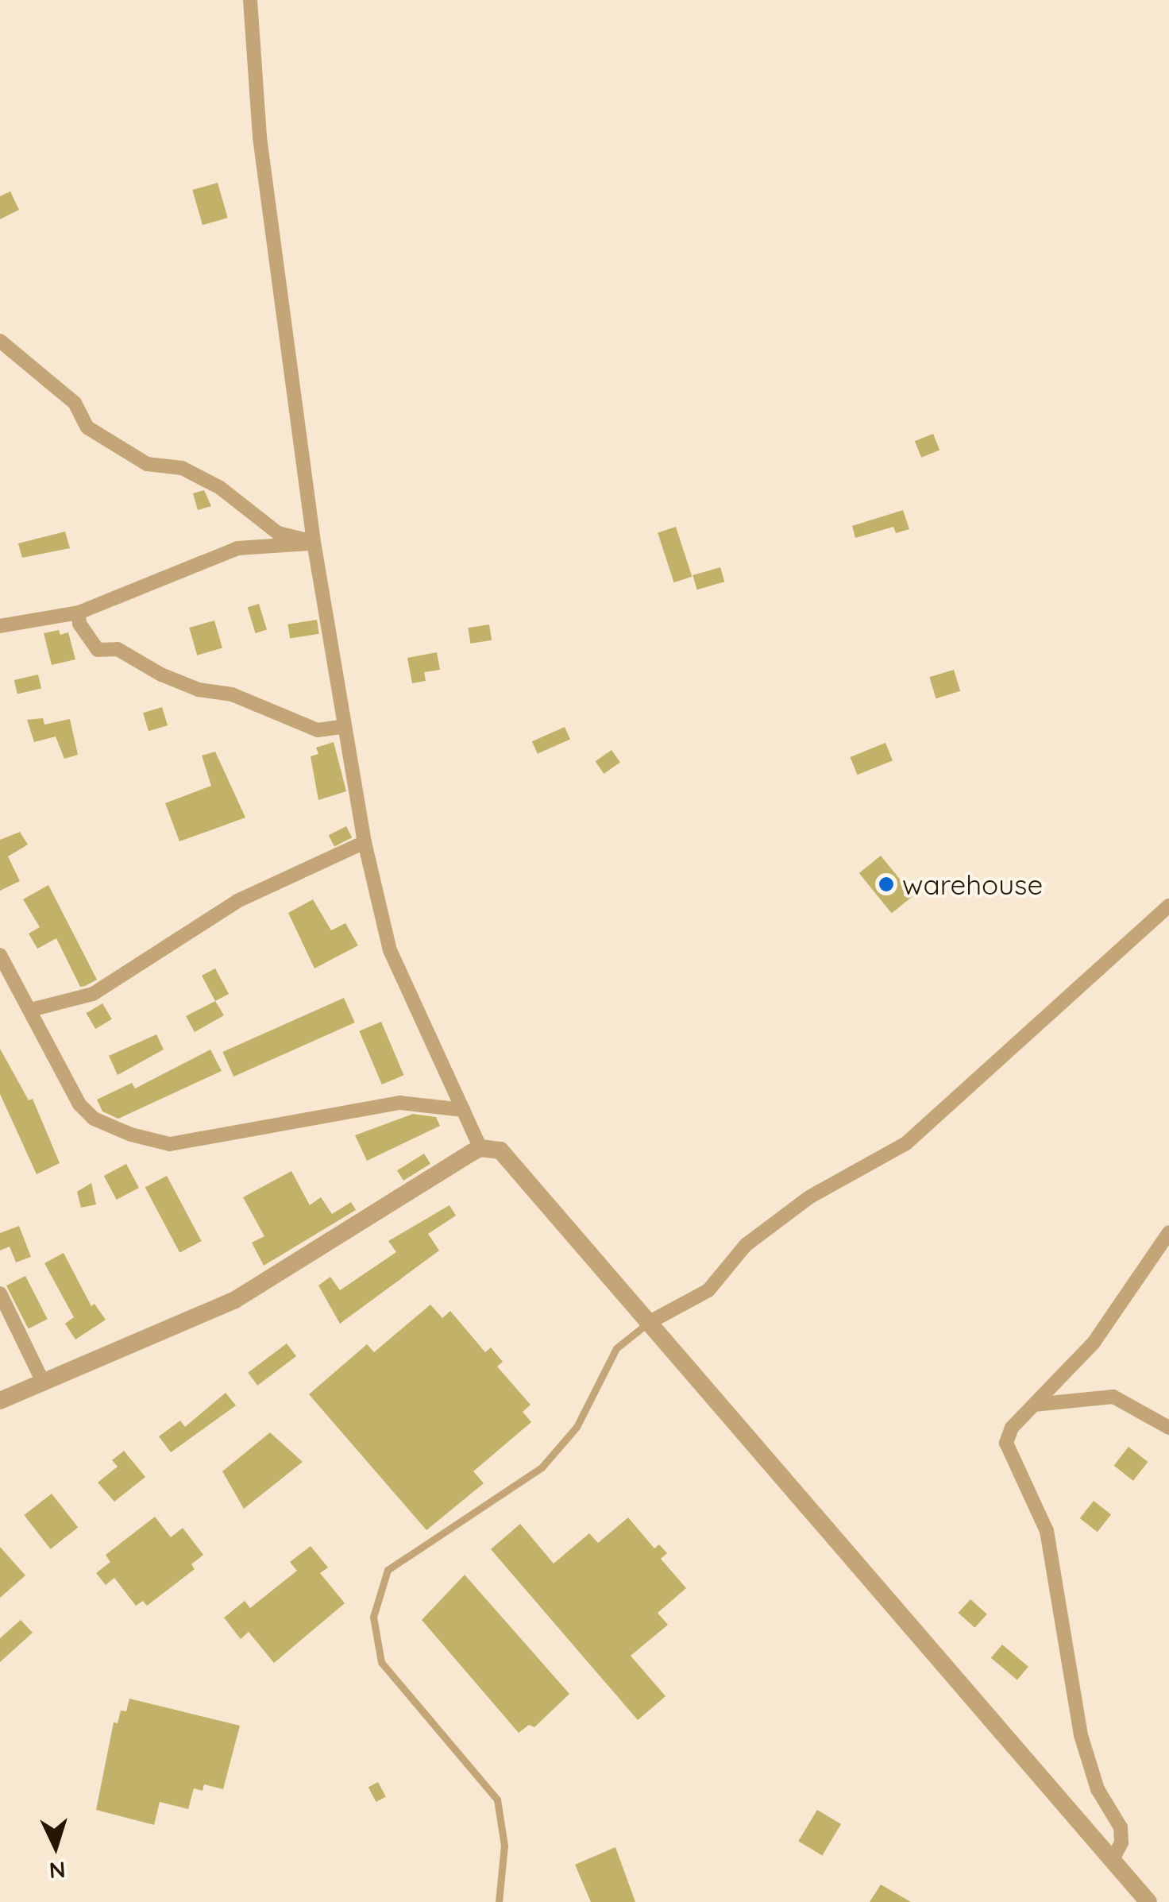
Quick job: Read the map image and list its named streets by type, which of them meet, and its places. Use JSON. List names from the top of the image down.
{
  "places": ["warehouse"],
  "north": "bottom"
}
